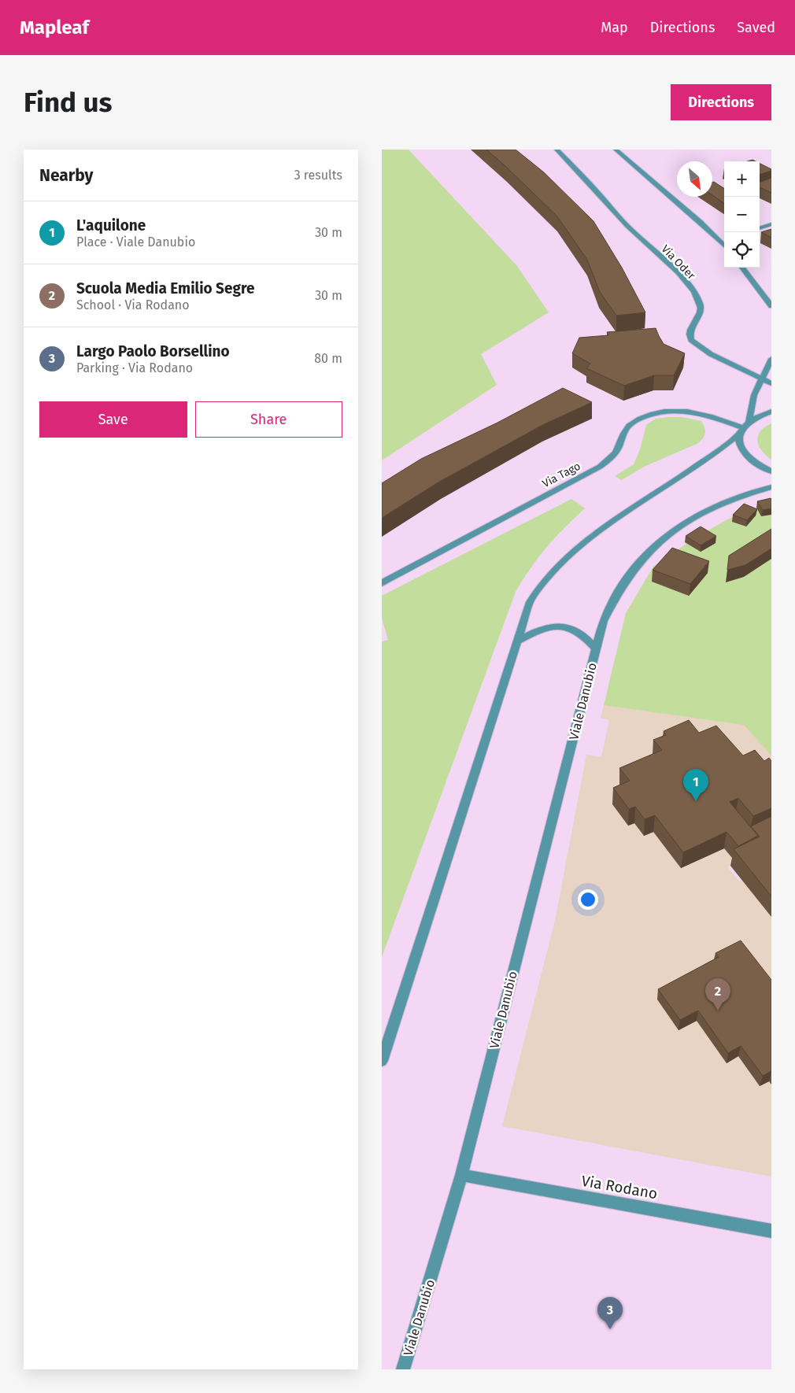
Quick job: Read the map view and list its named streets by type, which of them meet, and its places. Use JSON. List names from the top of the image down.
{
  "streets": {
    "street": [
      "Via Oder",
      "Via Tago",
      "Viale Danubio",
      "Via Rodano"
    ]
  },
  "crossings": [
    ["Viale Danubio", "Via Rodano"]
  ],
  "north": "bottom right",
  "page": {
    "header": "Mapleaf",
    "nav": ["Map", "Directions", "Saved"],
    "buttons": [
      "Directions",
      ["Save", "Share"]
    ],
    "title": "Find us",
    "heading": ["Nearby", "3 results"],
    "map_buttons": ["+", "−"],
    "list": [
      {
        "mark": "1",
        "name": "L'aquilone",
        "note": "Place · Viale Danubio",
        "value": "30 m"
      },
      {
        "mark": "2",
        "name": "Scuola Media Emilio Segre",
        "note": "School · Via Rodano",
        "value": "30 m"
      },
      {
        "mark": "3",
        "name": "Largo Paolo Borsellino",
        "note": "Parking · Via Rodano",
        "value": "80 m"
      }
    ],
    "pins": ["1", "2", "3"]
  }
}
